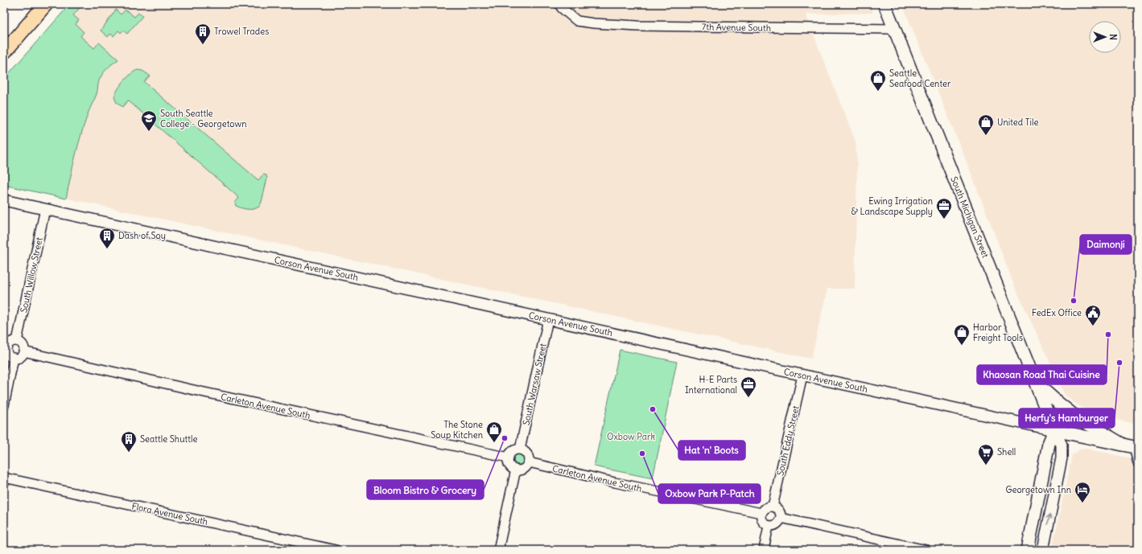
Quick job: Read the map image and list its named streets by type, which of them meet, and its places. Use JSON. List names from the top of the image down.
{
  "streets": {
    "main road": ["South Michigan Street", "Corson Avenue South"],
    "street": [
      "7th Avenue South",
      "South Willow Street",
      "South Warsaw Street",
      "Carleton Avenue South",
      "South Eddy Street",
      "Flora Avenue South"
    ]
  },
  "crossings": [
    ["7th Avenue South", "South Michigan Street"],
    ["South Michigan Street", "Corson Avenue South"],
    ["Corson Avenue South", "South Willow Street"],
    ["Corson Avenue South", "South Warsaw Street"],
    ["Corson Avenue South", "South Eddy Street"],
    ["South Willow Street", "Carleton Avenue South"],
    ["South Warsaw Street", "Carleton Avenue South"],
    ["Carleton Avenue South", "South Eddy Street"]
  ],
  "parks": ["Oxbow Park"],
  "places": {
    "building": ["Trowel Trades", "Dash of Soy", "Seattle Shuttle"],
    "shop": [
      "Seattle Seafood Center",
      "United Tile",
      "Harbor Freight Tools",
      "The Stone Soup Kitchen"
    ],
    "school or university": ["South Seattle College - Georgetown"],
    "office": ["Ewing Irrigation & Landscape Supply", "H-E Parts International"],
    "other": [
      "Daimonji",
      "Khaosan Road Thai Cuisine",
      "Herfy's Hamburger",
      "Hat 'n' Boots",
      "Bloom Bistro & Grocery",
      "Oxbow Park P-Patch"
    ],
    "public building": ["FedEx Office"],
    "supermarket": ["Shell"],
    "hotel": ["Georgetown Inn"]
  },
  "north": "right"
}
